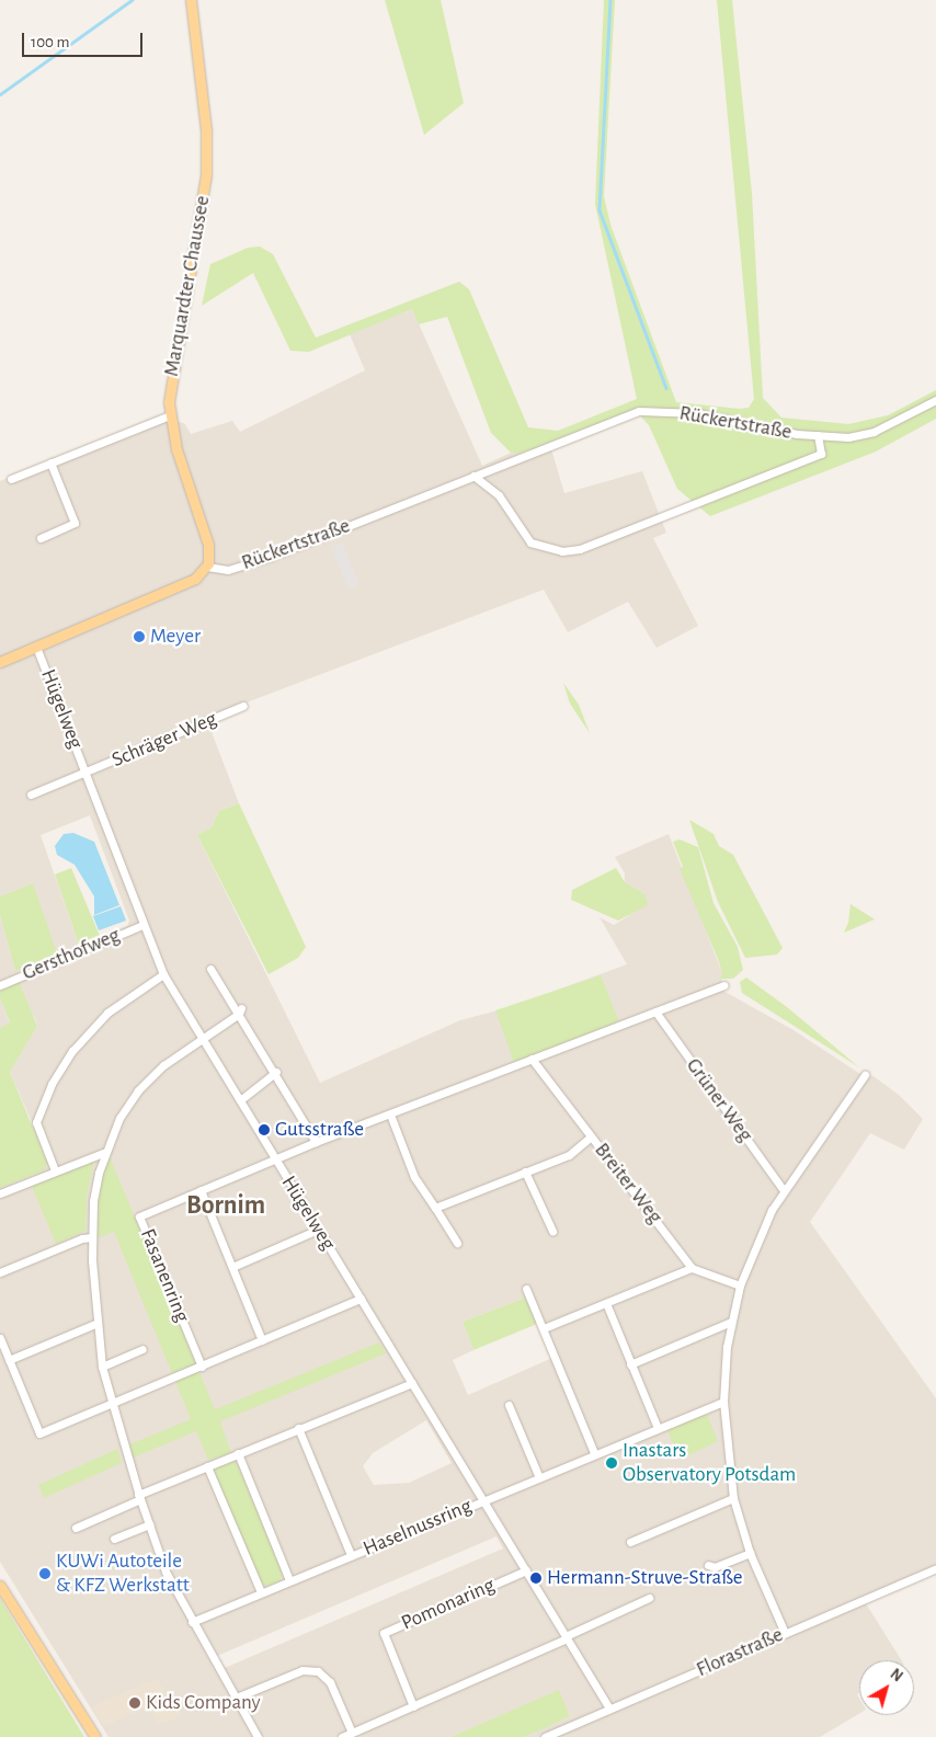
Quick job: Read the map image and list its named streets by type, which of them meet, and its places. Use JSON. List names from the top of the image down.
{
  "streets": {
    "main road": ["Marquardter Chaussee"],
    "street": [
      "Rückertstraße",
      "Hügelweg",
      "Schräger Weg",
      "Gersthofweg",
      "Grüner Weg",
      "Breiter Weg",
      "Fasanenring",
      "Haselnussring",
      "Pomonaring",
      "Florastraße"
    ]
  },
  "crossings": [
    ["Marquardter Chaussee", "Rückertstraße"],
    ["Hügelweg", "Schräger Weg"],
    ["Hügelweg", "Gersthofweg"],
    ["Hügelweg", "Fasanenring"],
    ["Hügelweg", "Haselnussring"],
    ["Hügelweg", "Pomonaring"],
    ["Hügelweg", "Florastraße"]
  ],
  "districts": ["Bornim"],
  "places": [
    "Meyer",
    "Gutsstraße",
    "Inastars Observatory Potsdam",
    "KUWi Autoteile & KFZ Werkstatt",
    "Hermann-Struve-Straße",
    "Kids Company"
  ],
  "scale_bar": "100 m",
  "north": "top right"
}
